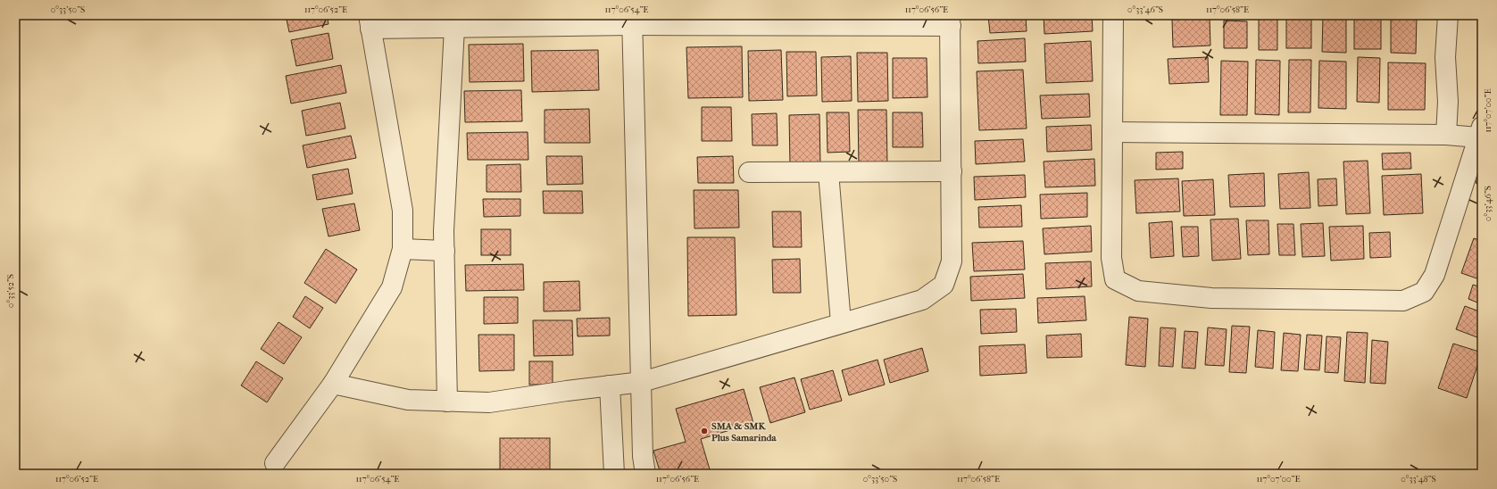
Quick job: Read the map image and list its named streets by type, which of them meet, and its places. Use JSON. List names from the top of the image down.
{
  "places": ["SMA & SMK Plus Samarinda"],
  "coordinates": [
    "0°33'50\"S",
    "117°06'52\"E",
    "117°06'54\"E",
    "117°06'56\"E",
    "0°33'46\"S",
    "117°06'58\"E",
    "117°07'00\"E",
    "0°33'52\"S",
    "0°33'48\"S"
  ]
}
